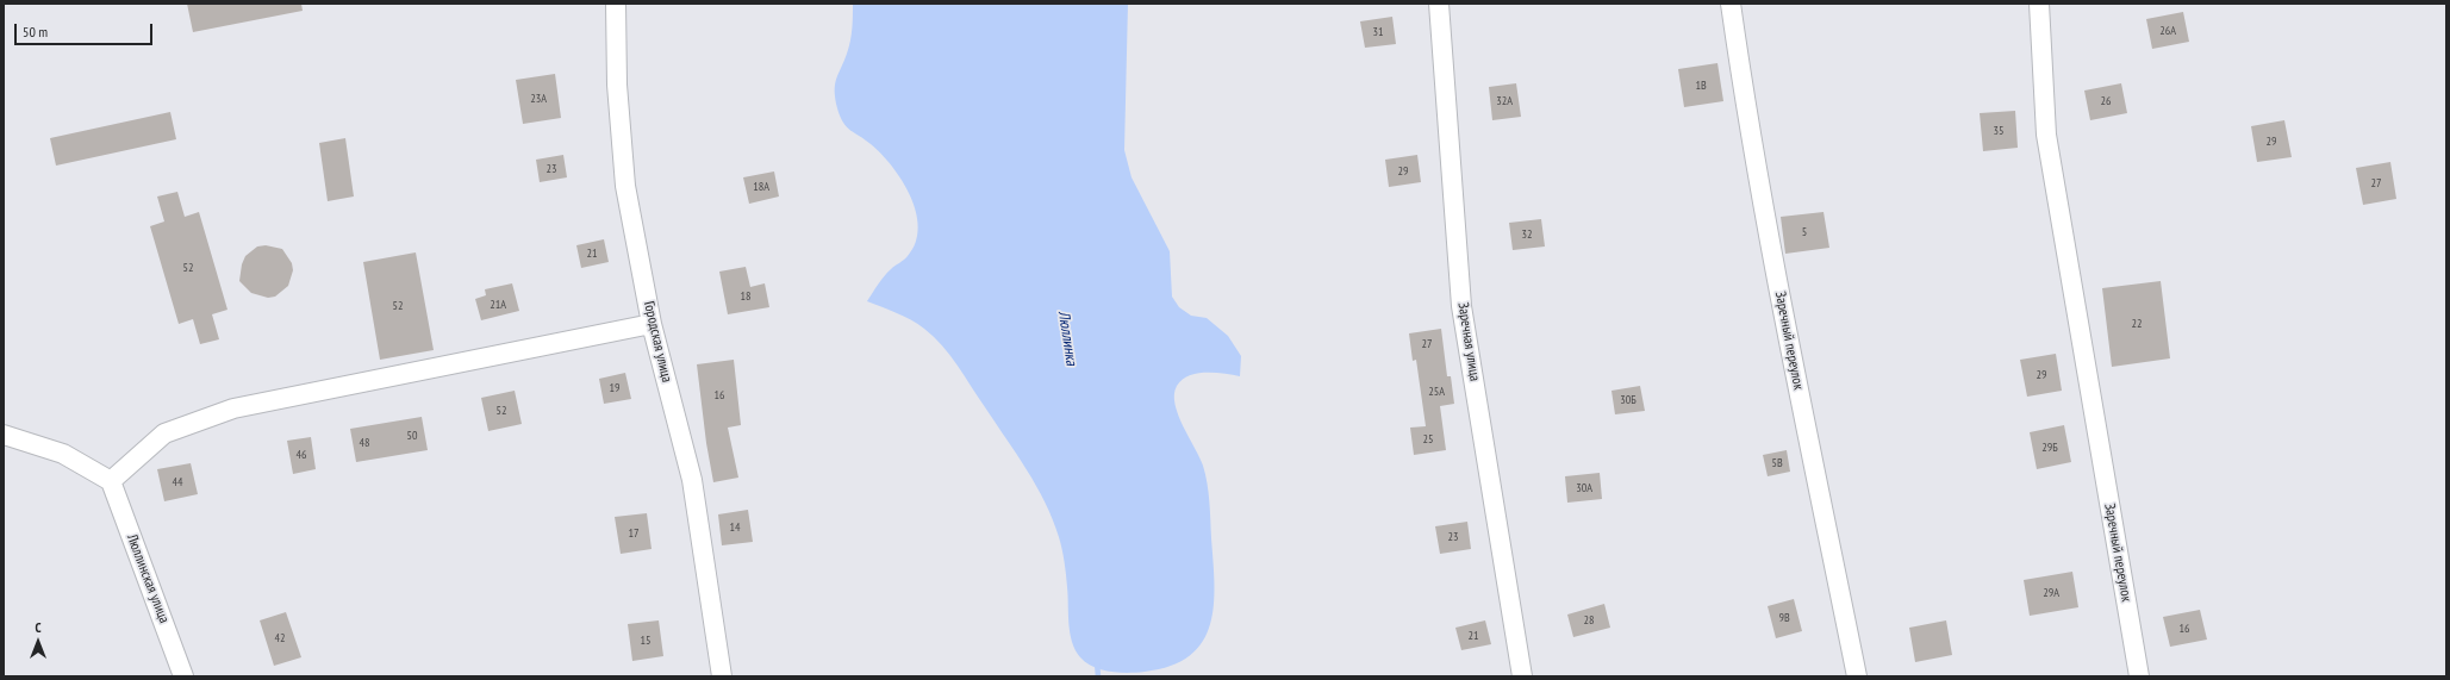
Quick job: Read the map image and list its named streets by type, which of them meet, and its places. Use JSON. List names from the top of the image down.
{
  "streets": {
    "street": [
      "Заречный переулок",
      "Городская улица",
      "Заречная улица",
      "Люллинская улица"
    ]
  },
  "water": ["Люллинка"],
  "house_numbers": [
    "26А",
    "31",
    "1В",
    "23А",
    "32А",
    "26",
    "35",
    "29",
    "23",
    "29",
    "27",
    "18А",
    "5",
    "32",
    "21",
    "52",
    "18",
    "21А",
    "52",
    "22",
    "27",
    "29",
    "19",
    "25А",
    "16",
    "30Б",
    "52",
    "50",
    "25",
    "48",
    "29Б",
    "46",
    "5В",
    "44",
    "30А",
    "14",
    "17",
    "23",
    "29А",
    "9В",
    "28",
    "16",
    "21",
    "42",
    "15"
  ],
  "scale_bar": "50 m",
  "north": "top"
}
